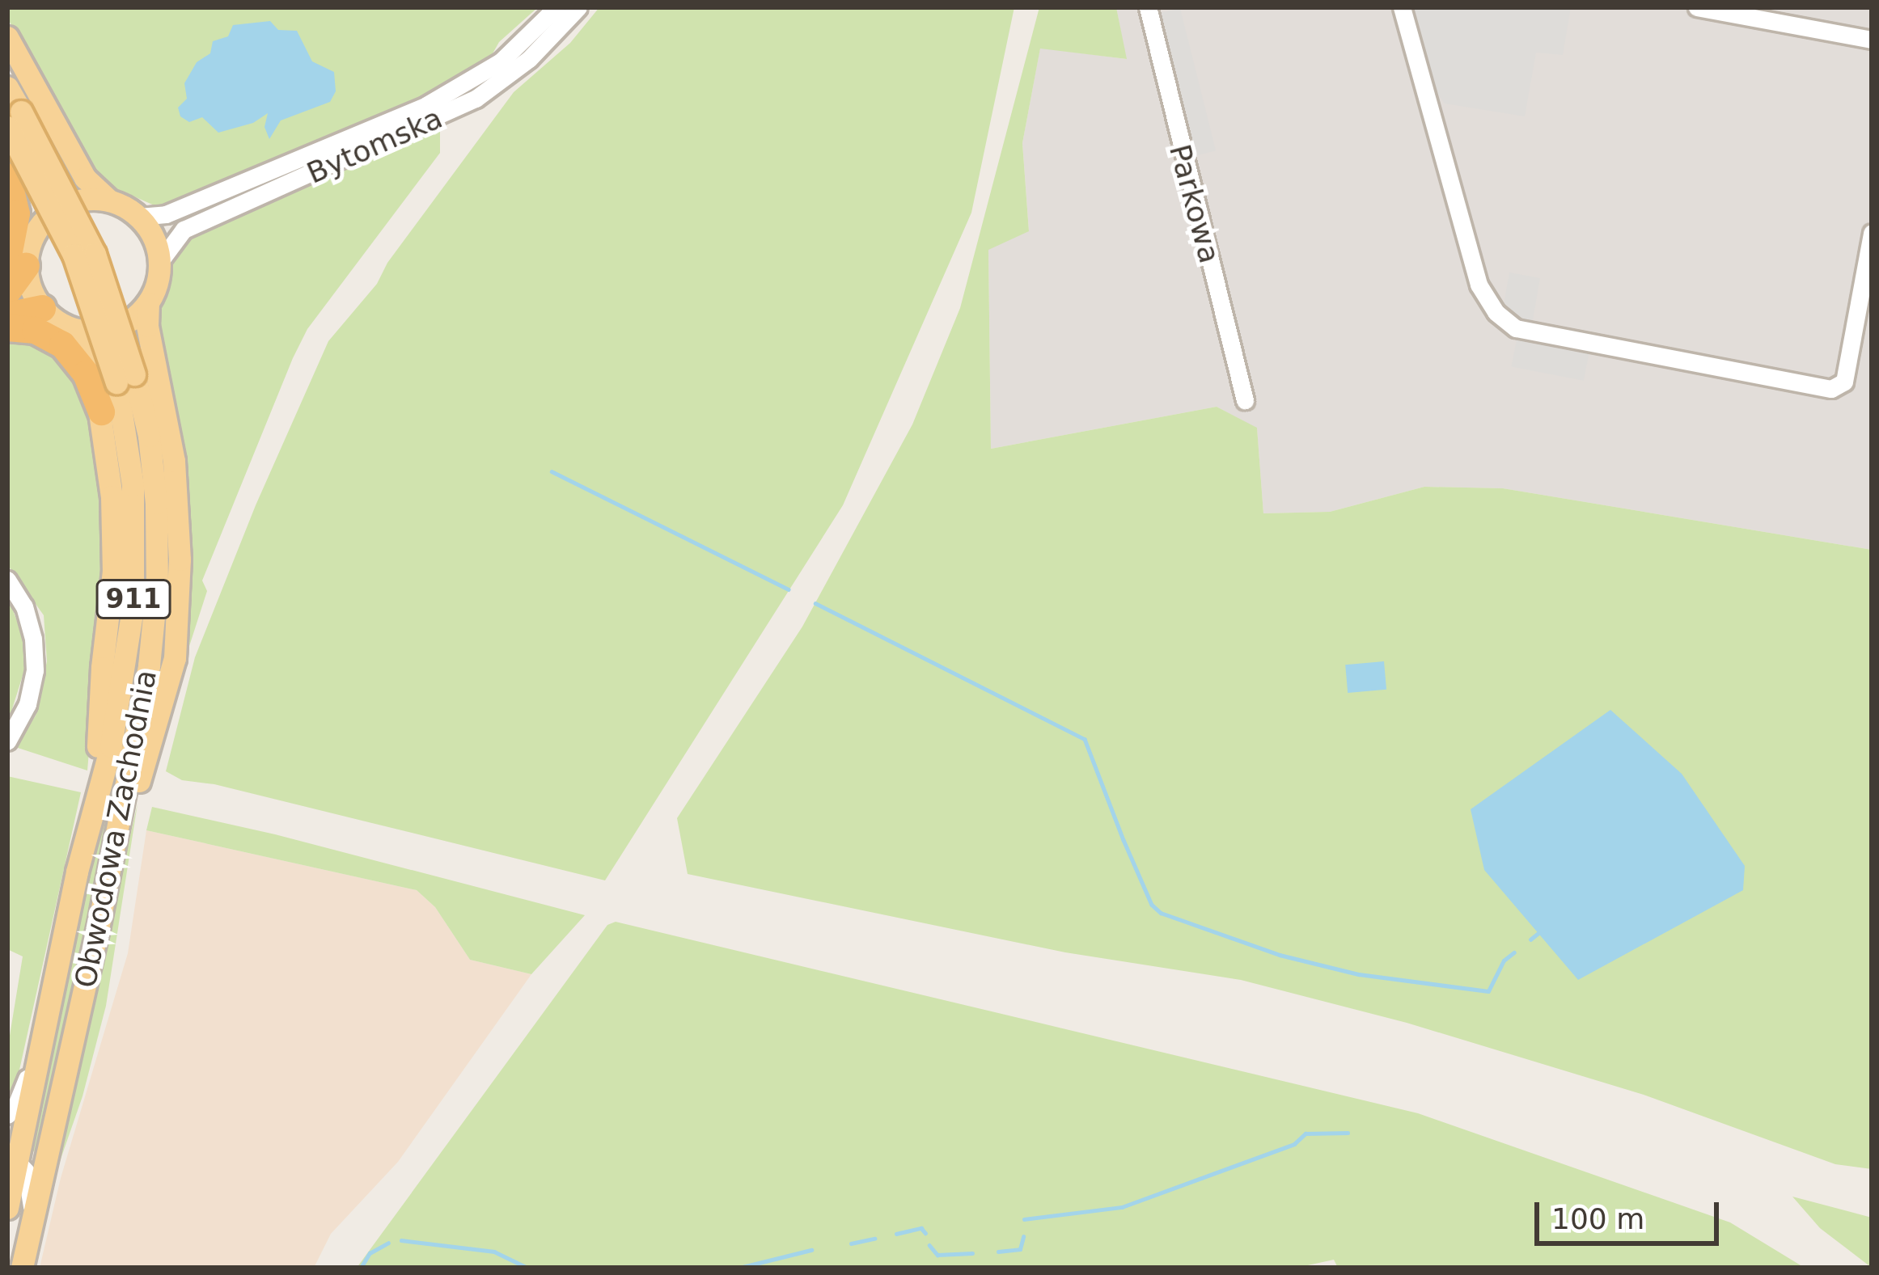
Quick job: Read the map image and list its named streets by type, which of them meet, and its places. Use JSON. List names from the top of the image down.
{
  "streets": {
    "main road": ["911", "Obwodowa Zachodnia"],
    "street": ["Bytomska", "Parkowa"]
  },
  "crossings": [
    ["911", "Obwodowa Zachodnia"]
  ],
  "scale_bar": "100 m"
}
